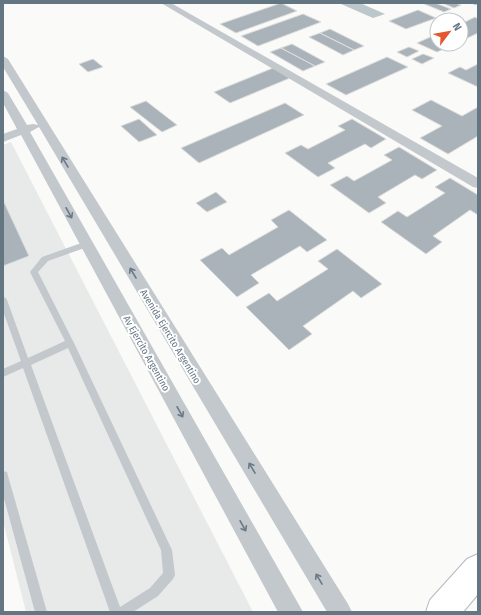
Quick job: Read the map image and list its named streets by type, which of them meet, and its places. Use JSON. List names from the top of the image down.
{
  "streets": {
    "street": ["Avenida Ejercito Argentino", "Av Ejercito Argentino"]
  },
  "one_way": ["Avenida Ejercito Argentino", "Av Ejercito Argentino"],
  "north": "top right"
}
